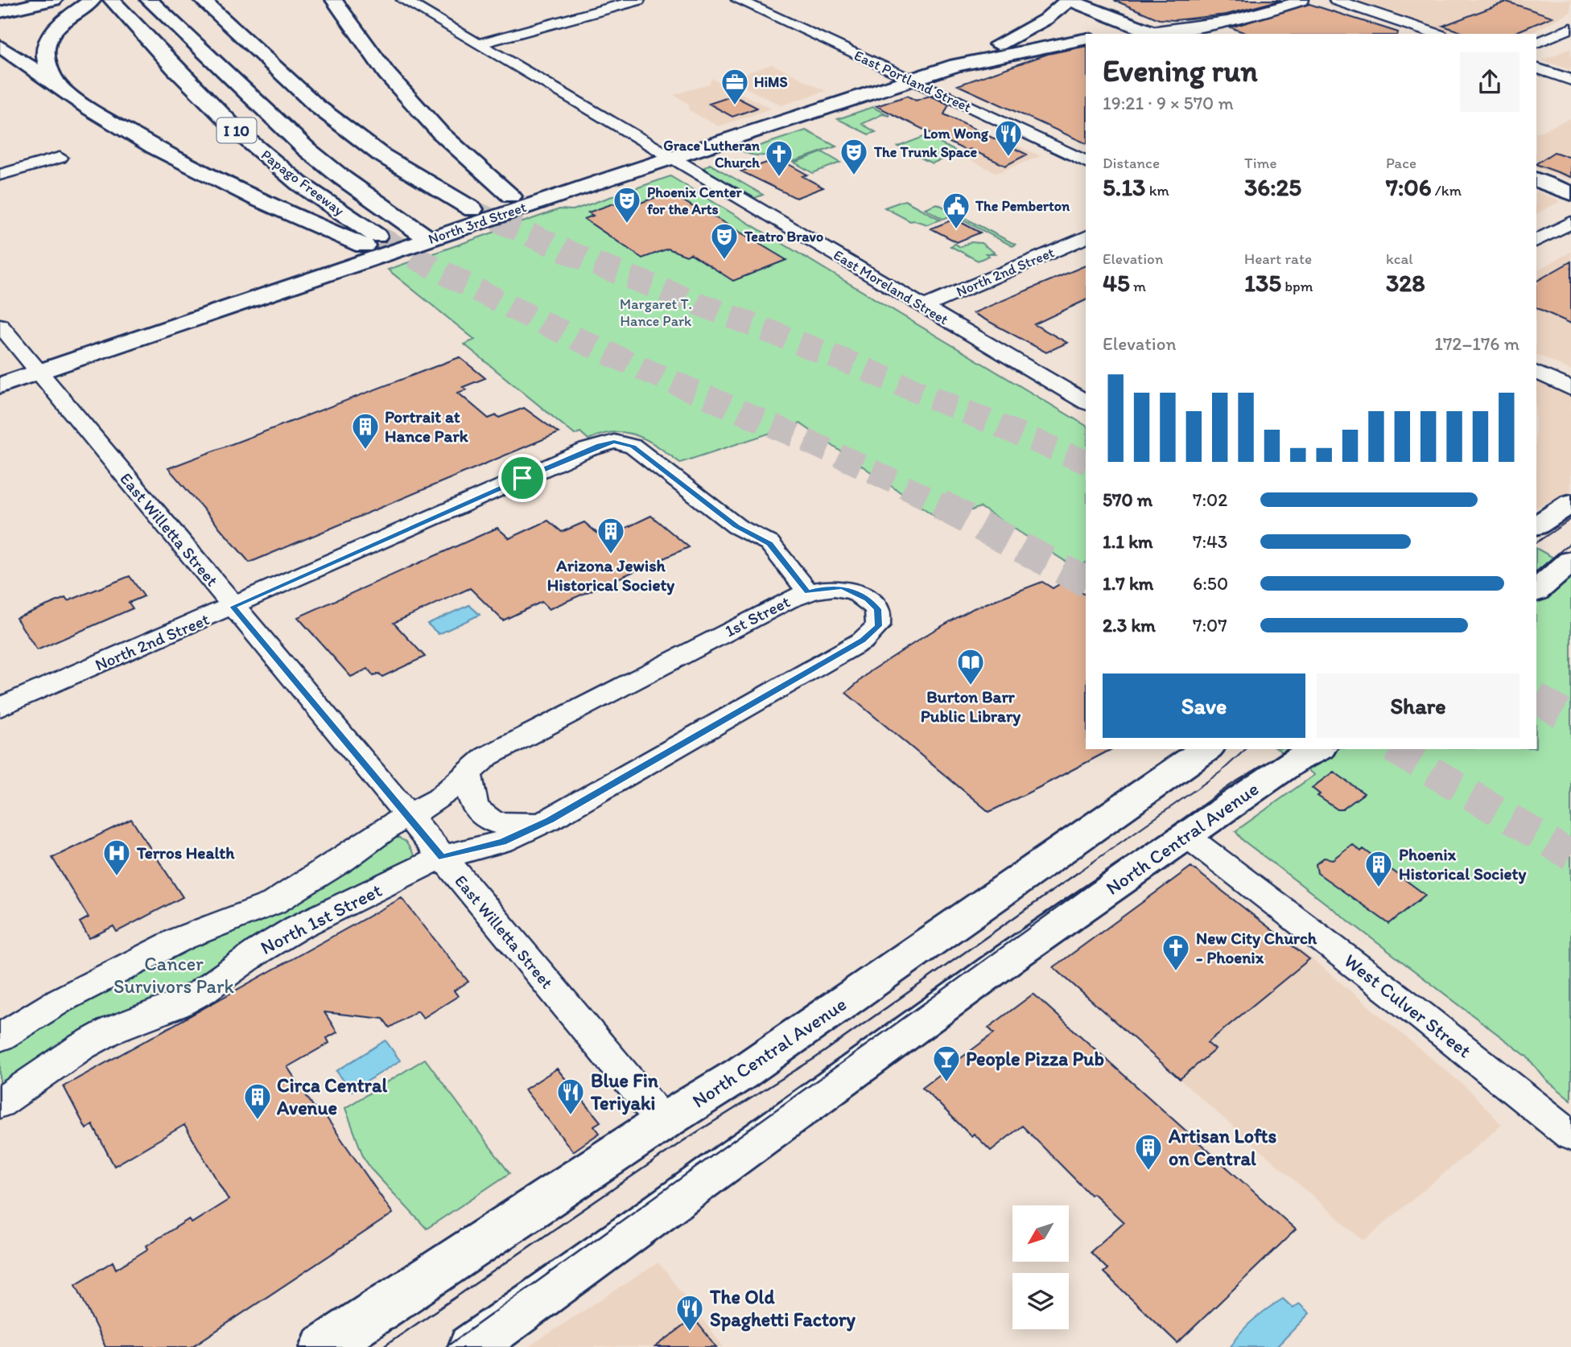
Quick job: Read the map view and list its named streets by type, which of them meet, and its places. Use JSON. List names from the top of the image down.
{
  "streets": {
    "main road": [
      "I 10",
      "Papago Freeway",
      "North 3rd Street",
      "North Central Avenue"
    ],
    "street": [
      "East Portland Street",
      "North 2nd Street",
      "East Moreland Street",
      "East Willetta Street",
      "1st Street",
      "North 1st Street",
      "West Culver Street"
    ]
  },
  "crossings": [
    ["East Portland Street", "North 3rd Street"],
    ["North 3rd Street", "East Moreland Street"],
    ["North 3rd Street", "East Willetta Street"],
    ["North 2nd Street", "East Moreland Street"],
    ["North 2nd Street", "East Willetta Street"],
    ["North 2nd Street", "1st Street"],
    ["East Willetta Street", "1st Street"],
    ["East Willetta Street", "North Central Avenue"],
    ["East Willetta Street", "North 1st Street"],
    ["1st Street", "North 1st Street"],
    ["North Central Avenue", "West Culver Street"]
  ],
  "parks": ["Margaret T. Hance Park", "Cancer Survivors Park"],
  "places": {
    "office": ["HiMS"],
    "restaurant": ["Lom Wong", "Blue Fin Teriyaki", "The Old Spaghetti Factory"],
    "theatre": ["The Trunk Space", "Phoenix Center for the Arts", "Teatro Bravo"],
    "church": ["Grace Lutheran Church", "New City Church - Phoenix"],
    "public building": ["The Pemberton"],
    "building": [
      "Portrait at Hance Park",
      "Arizona Jewish Historical Society",
      "Phoenix Historical Society",
      "Circa Central Avenue",
      "Artisan Lofts on Central"
    ],
    "library": ["Burton Barr Public Library"],
    "hospital": ["Terros Health"],
    "bar": ["People Pizza Pub"]
  },
  "north": "bottom left",
  "page": {
    "heading": ["Evening run", "19:21 · 9 × 570 m"],
    "stats": [
      ["Distance", "5.13 km"],
      ["Time", "36:25"],
      ["Pace", "7:06 /km"],
      ["Elevation", "45 m"],
      ["Heart rate", "135 bpm"],
      ["kcal", "328"]
    ],
    "chart": ["Elevation", "172–176 m"],
    "list": [
      {
        "name": "570 m",
        "note": "7:02"
      },
      {
        "name": "1.1 km",
        "note": "7:43"
      },
      {
        "name": "1.7 km",
        "note": "6:50"
      },
      {
        "name": "2.3 km",
        "note": "7:07"
      }
    ],
    "buttons": ["Save", "Share"]
  }
}
